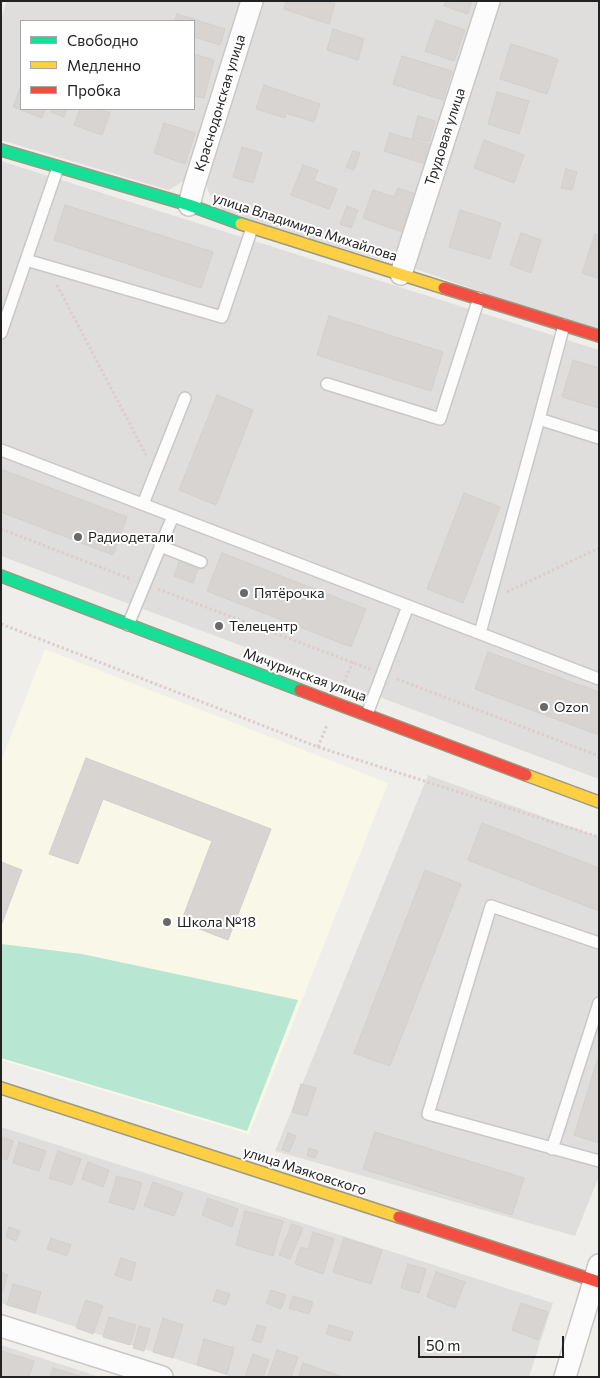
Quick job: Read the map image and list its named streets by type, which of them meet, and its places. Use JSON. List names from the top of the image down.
{
  "streets": {
    "street": [
      "Краснодонская улица",
      "Трудовая улица",
      "улица Владимира Михайлова",
      "Мичуринская улица",
      "улица Маяковского"
    ]
  },
  "crossings": [
    ["Краснодонская улица", "улица Владимира Михайлова"],
    ["Трудовая улица", "улица Владимира Михайлова"]
  ],
  "places": [
    "Радиодетали",
    "Пятёрочка",
    "Телецентр",
    "Ozon",
    "Школа №18"
  ],
  "legend": ["Свободно", "Медленно", "Пробка"],
  "scale_bar": "50 m"
}
